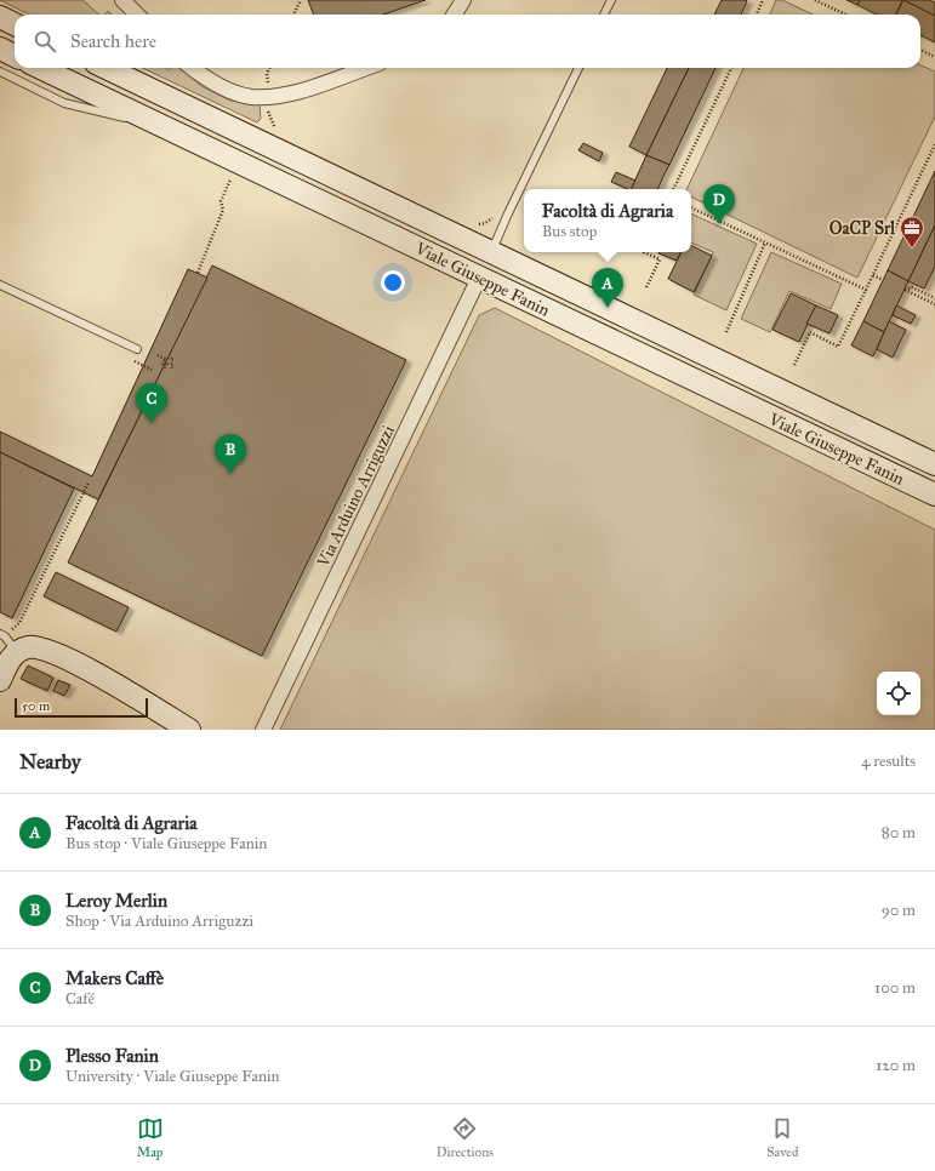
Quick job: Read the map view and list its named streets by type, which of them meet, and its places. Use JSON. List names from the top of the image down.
{
  "streets": {
    "main road": ["Viale Giuseppe Fanin"],
    "street": ["Via Arduino Arriguzzi"]
  },
  "crossings": [
    ["Viale Giuseppe Fanin", "Via Arduino Arriguzzi"]
  ],
  "places": {
    "office": ["OaCP Srl"]
  },
  "house_numbers": ["43"],
  "scale_bar": "50 m",
  "page": {
    "search": "Search here",
    "pins": [
      "D",
      "A",
      "C",
      "B"
    ],
    "popup": ["Facoltà di Agraria", "Bus stop"],
    "scale": "50 m",
    "heading": ["Nearby", "4 results"],
    "list": [
      {
        "mark": "A",
        "name": "Facoltà di Agraria",
        "note": "Bus stop · Viale Giuseppe Fanin",
        "value": "80 m"
      },
      {
        "mark": "B",
        "name": "Leroy Merlin",
        "note": "Shop · Via Arduino Arriguzzi",
        "value": "90 m"
      },
      {
        "mark": "C",
        "name": "Makers Caffè",
        "note": "Café",
        "value": "100 m"
      },
      {
        "mark": "D",
        "name": "Plesso Fanin",
        "note": "University · Viale Giuseppe Fanin",
        "value": "120 m"
      }
    ],
    "nav": ["Map", "Directions", "Saved"]
  }
}
